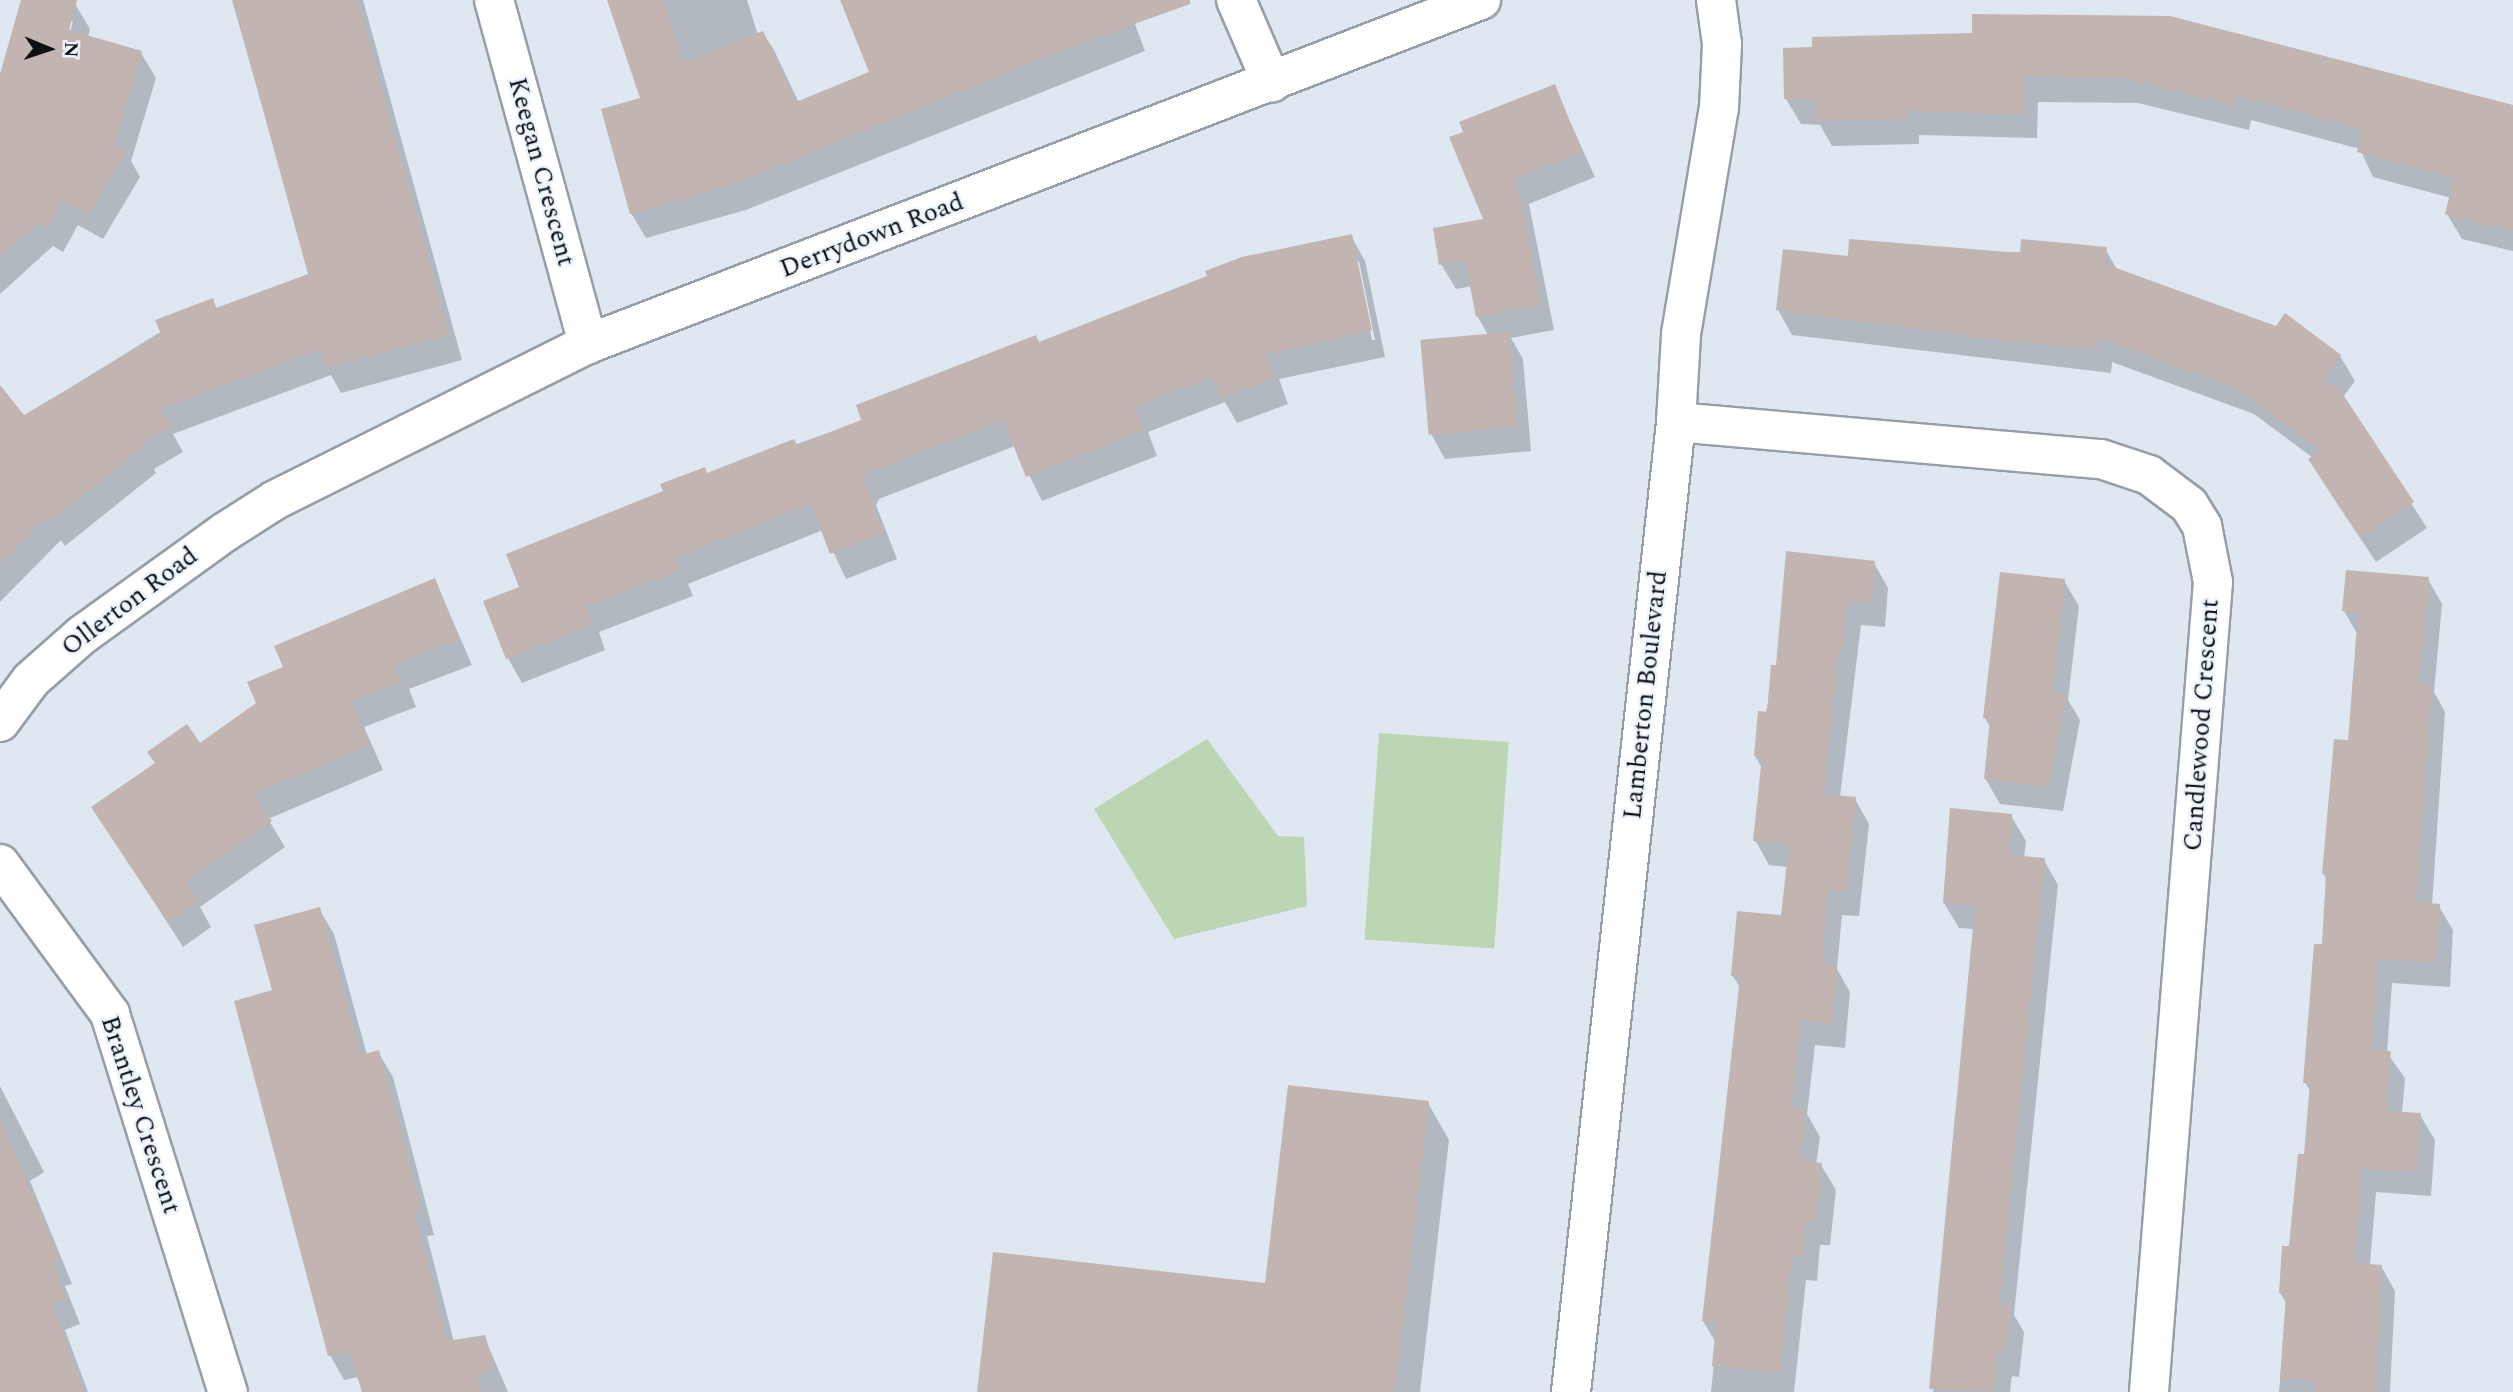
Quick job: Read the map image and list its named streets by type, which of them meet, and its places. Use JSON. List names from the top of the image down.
{
  "streets": {
    "street": [
      "Keegan Crescent",
      "Derrydown Road",
      "Ollerton Road",
      "Lamberton Boulevard",
      "Candlewood Crescent",
      "Brantley Crescent"
    ]
  },
  "crossings": [
    ["Keegan Crescent", "Derrydown Road"],
    ["Derrydown Road", "Ollerton Road"],
    ["Lamberton Boulevard", "Candlewood Crescent"]
  ],
  "north": "right"
}
